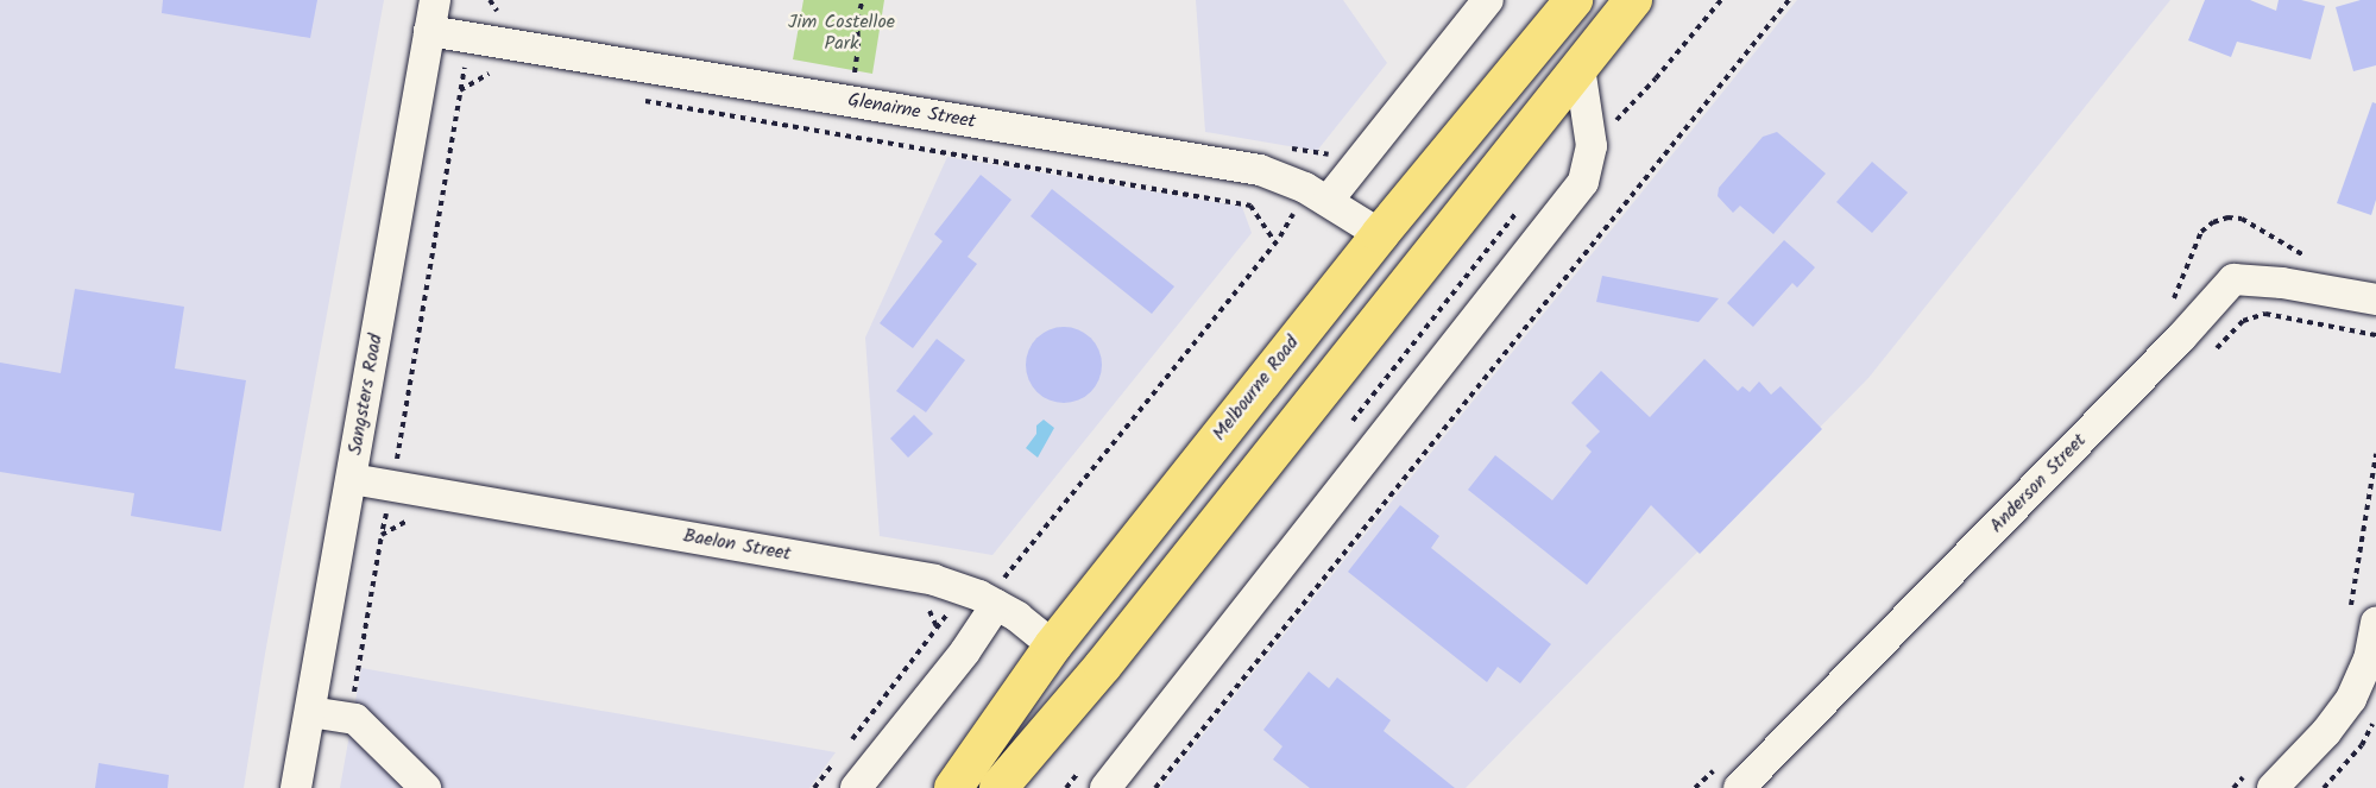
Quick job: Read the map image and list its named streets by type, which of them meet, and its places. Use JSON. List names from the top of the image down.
{
  "streets": {
    "main road": ["Melbourne Road", "Baelon Street"],
    "street": ["Glenairne Street", "Sangsters Road", "Anderson Street"]
  },
  "crossings": [
    ["Glenairne Street", "Melbourne Road"],
    ["Glenairne Street", "Sangsters Road"],
    ["Melbourne Road", "Baelon Street"],
    ["Sangsters Road", "Baelon Street"]
  ],
  "parks": ["Jim Costelloe Park"]
}
